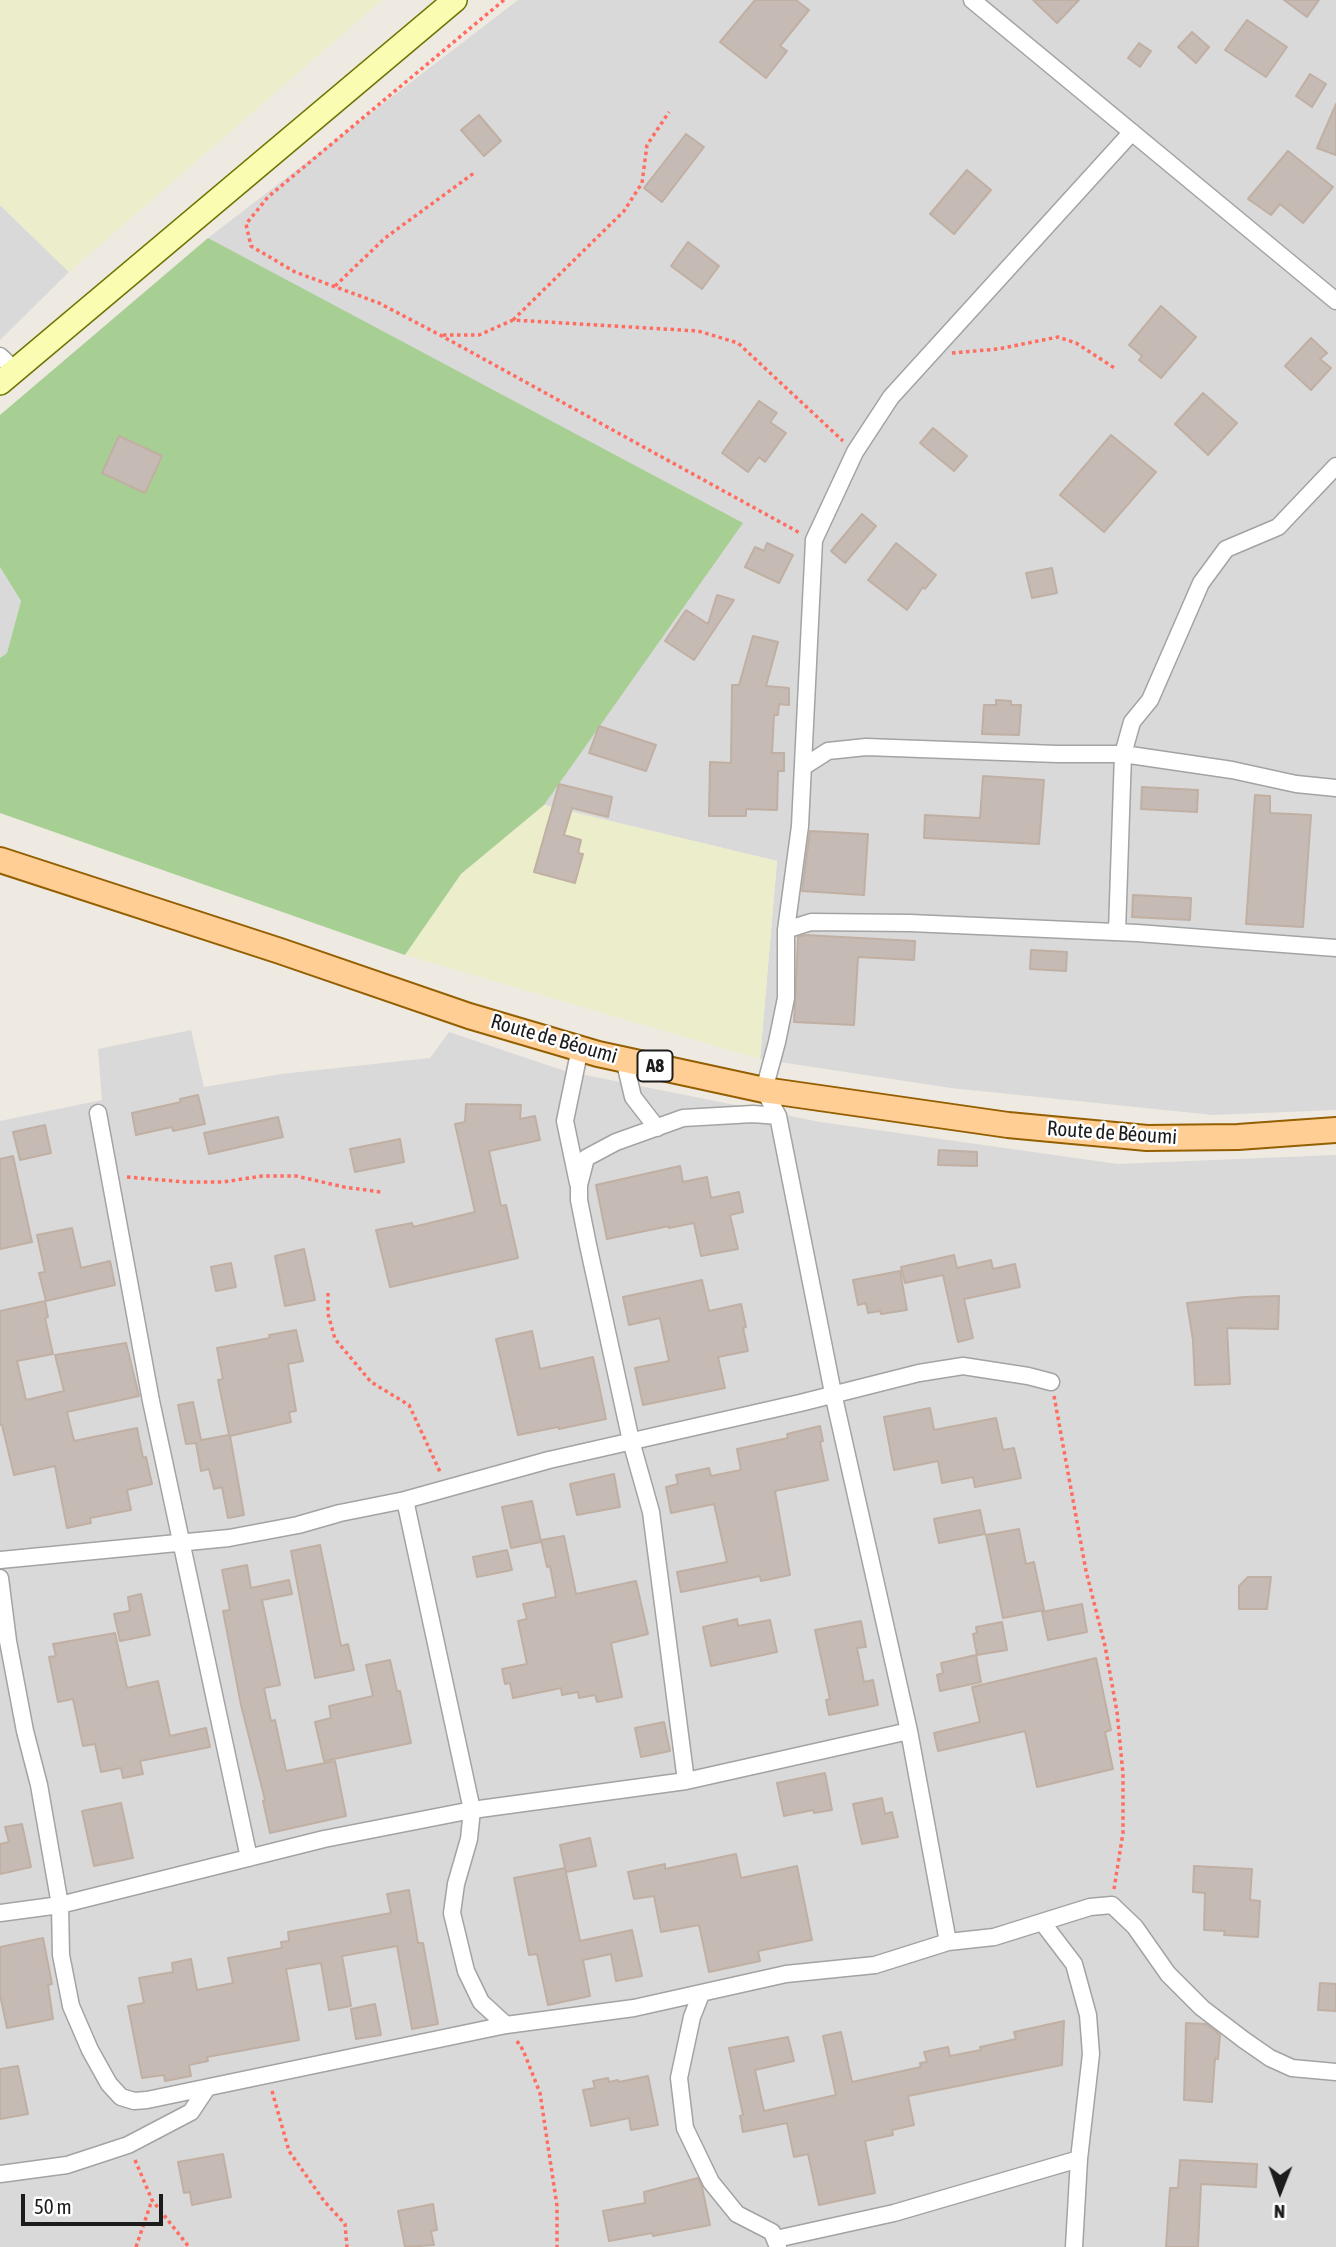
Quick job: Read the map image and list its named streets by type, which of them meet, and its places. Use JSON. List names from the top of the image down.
{
  "streets": {
    "main road": ["Route de Béoumi", "A8"]
  },
  "scale_bar": "50 m",
  "north": "bottom"
}
